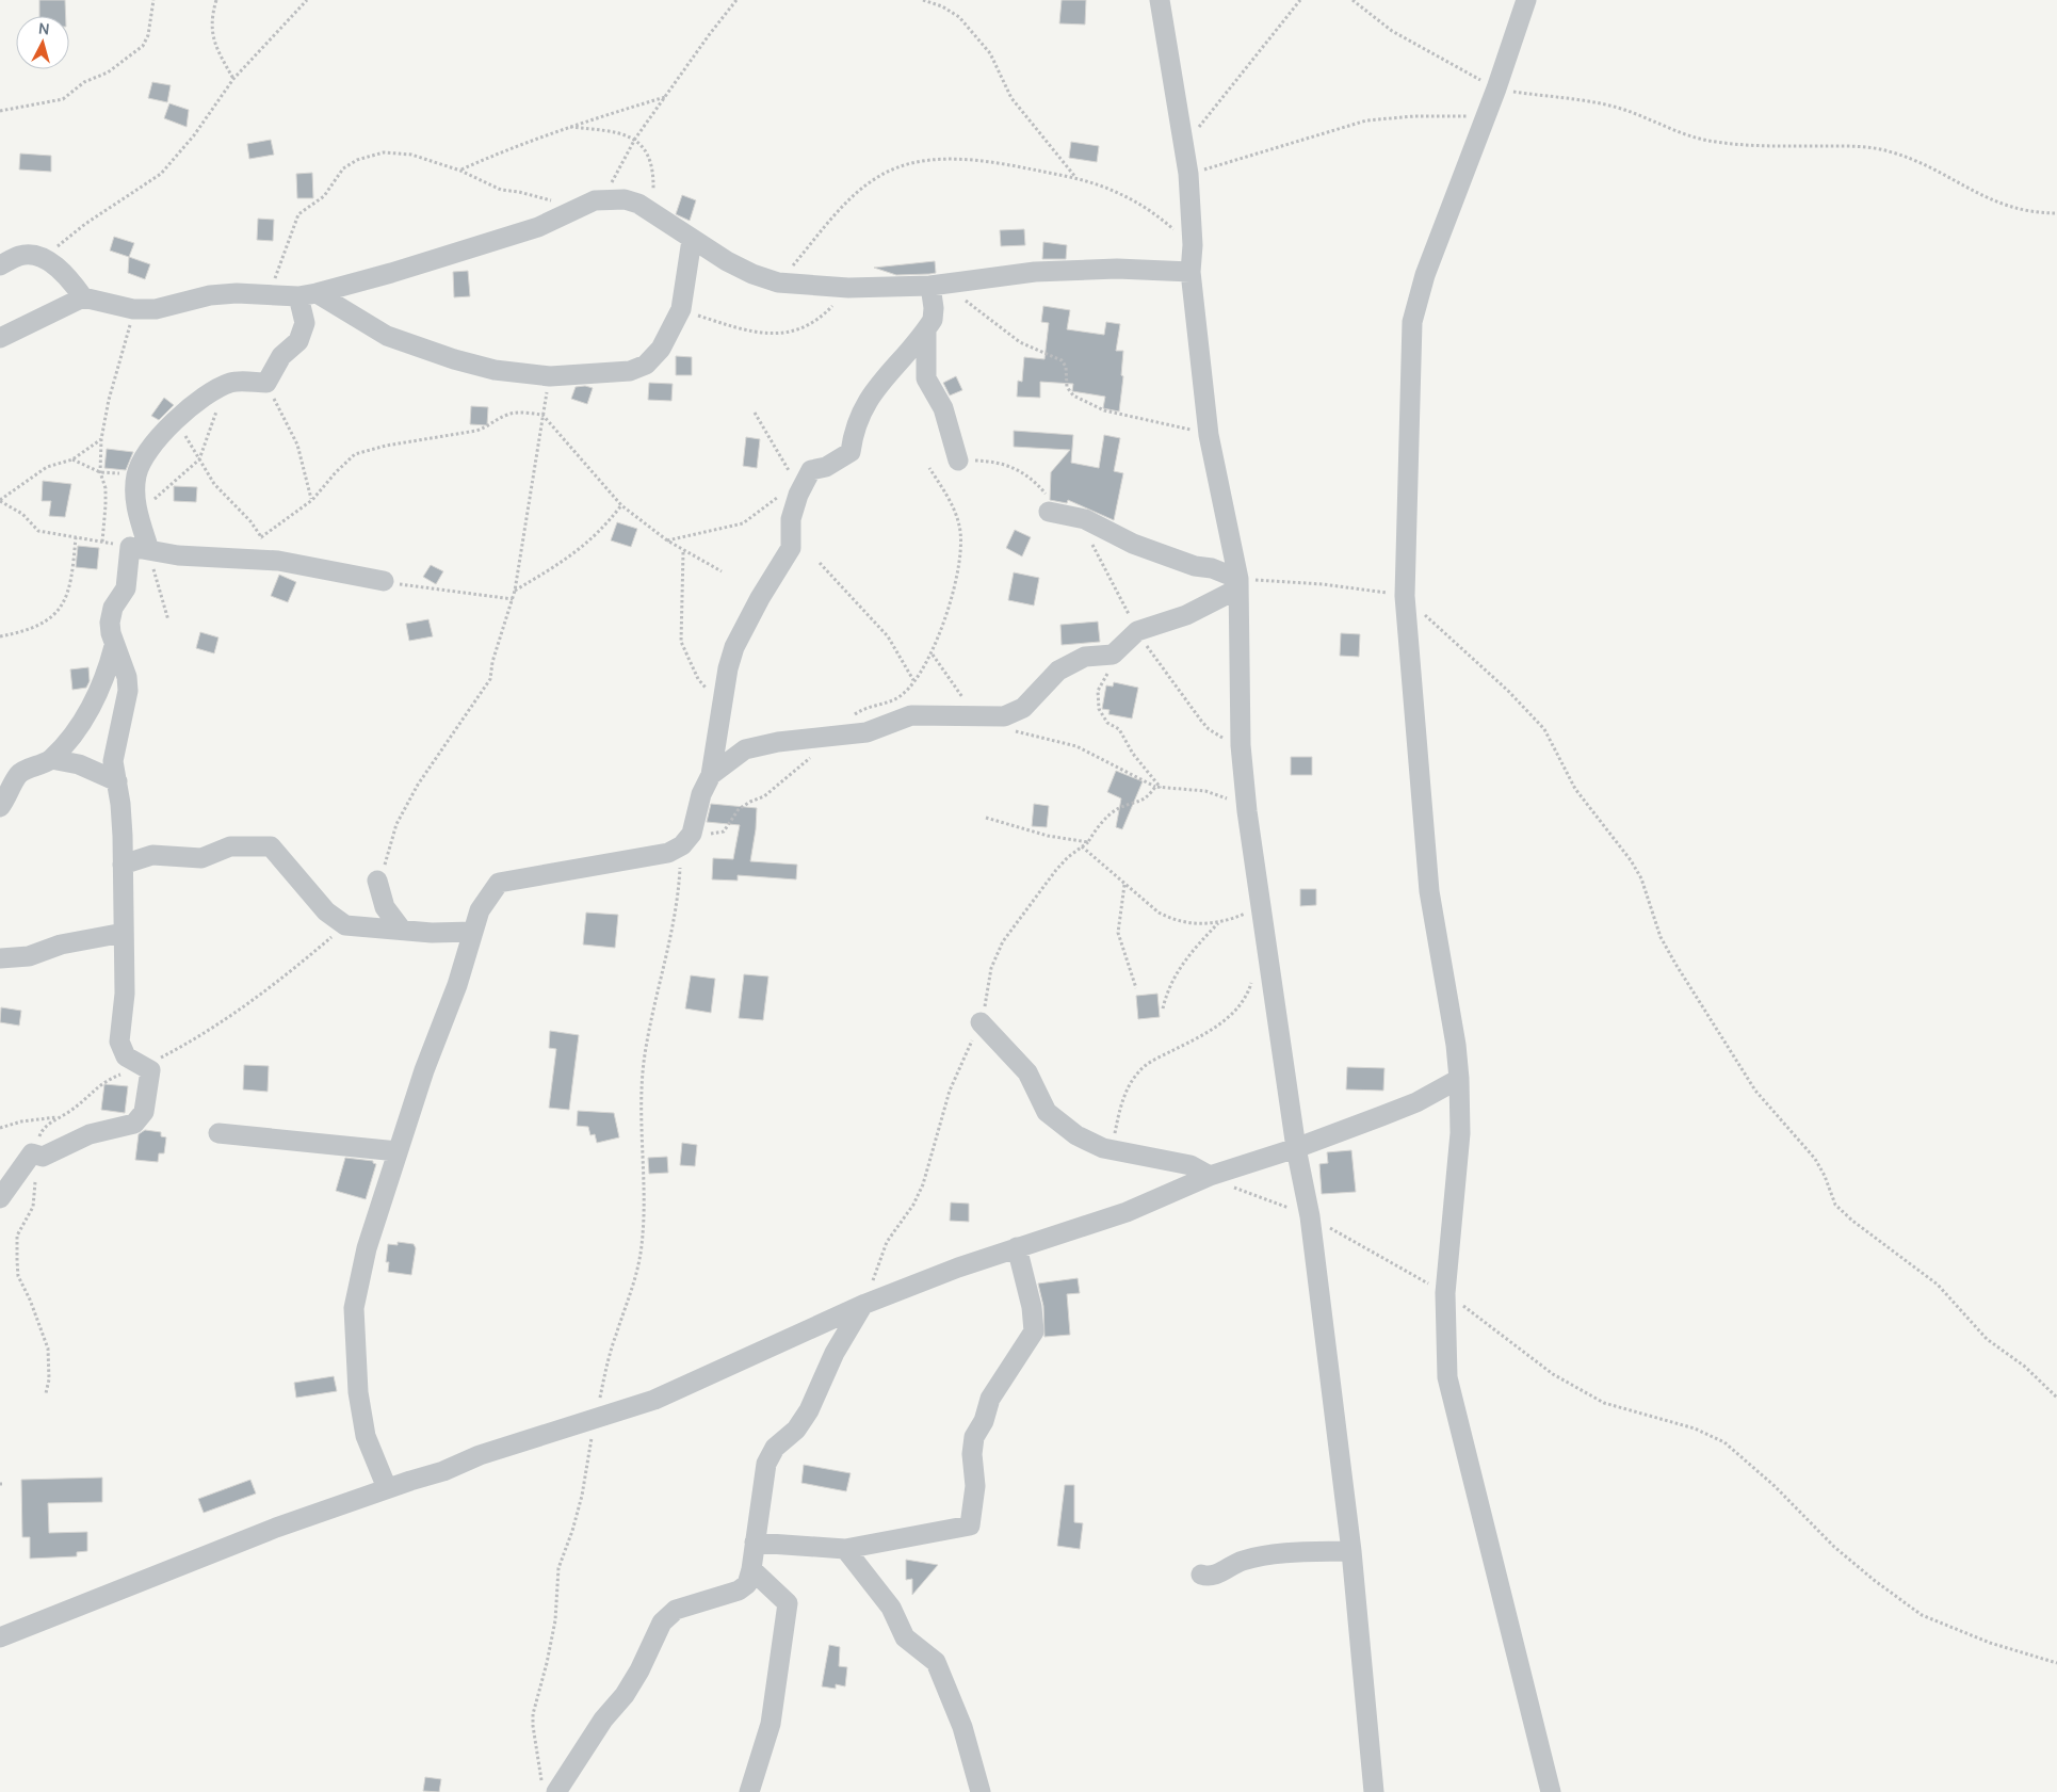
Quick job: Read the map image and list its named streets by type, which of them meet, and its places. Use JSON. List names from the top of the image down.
{
  "north": "top"
}
